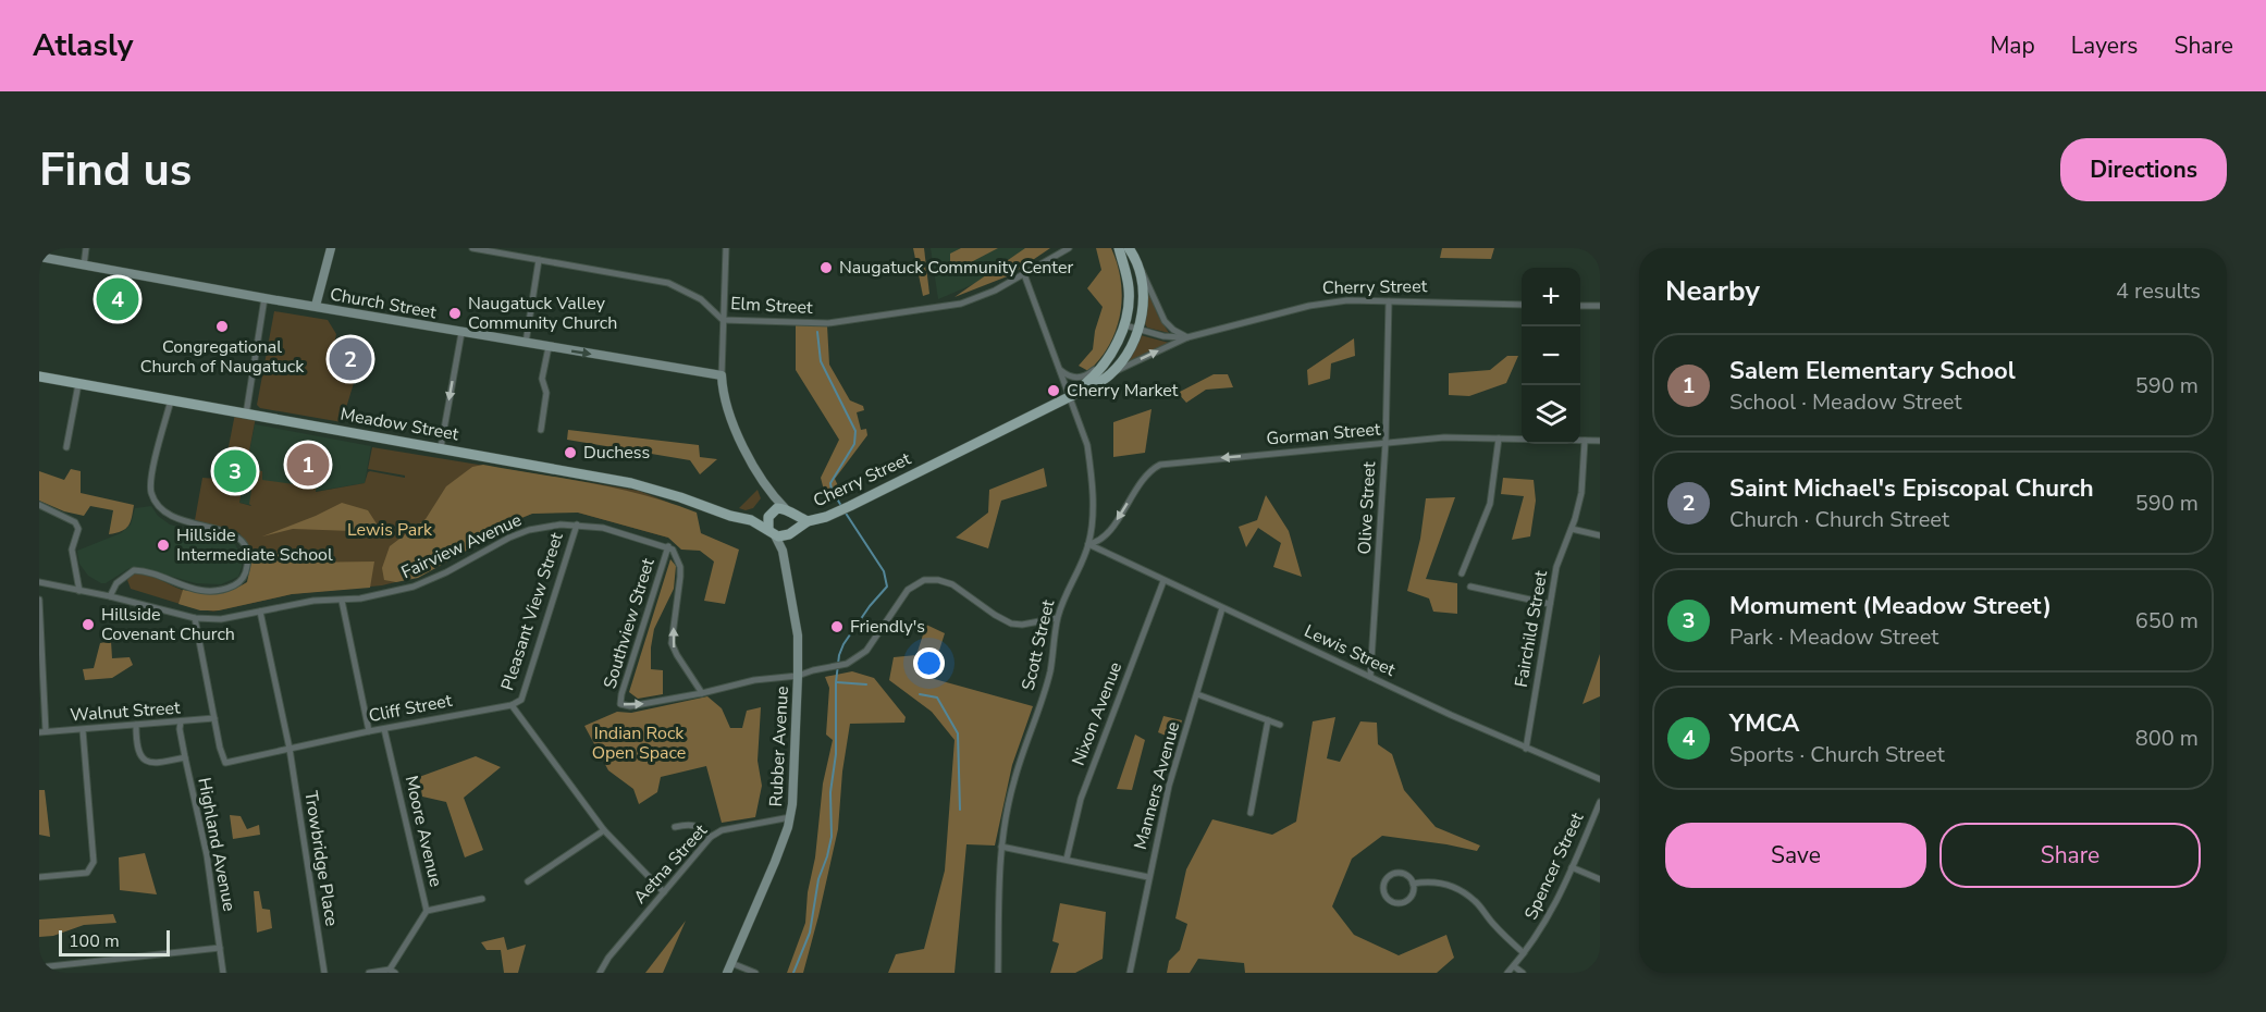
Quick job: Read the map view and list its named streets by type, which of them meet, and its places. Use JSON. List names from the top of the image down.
{
  "streets": {
    "main road": ["Cherry Street", "Meadow Street"],
    "street": [
      "Church Street",
      "Elm Street",
      "Gorman Street",
      "Olive Street",
      "Fairview Avenue",
      "Pleasant View Street",
      "Southview Street",
      "Fairchild Street",
      "Scott Street",
      "Lewis Street",
      "Cliff Street",
      "Walnut Street",
      "Nixon Avenue",
      "Rubber Avenue",
      "Manners Avenue",
      "Moore Avenue",
      "Highland Avenue",
      "Trowbridge Place",
      "Aetna Street",
      "Spencer Street"
    ]
  },
  "crossings": [
    ["Cherry Street", "Meadow Street"],
    ["Cherry Street", "Olive Street"],
    ["Cherry Street", "Scott Street"],
    ["Cherry Street", "Rubber Avenue"],
    ["Elm Street", "Scott Street"],
    ["Meadow Street", "Rubber Avenue"],
    ["Gorman Street", "Olive Street"],
    ["Gorman Street", "Fairchild Street"],
    ["Gorman Street", "Scott Street"],
    ["Gorman Street", "Lewis Street"],
    ["Olive Street", "Lewis Street"],
    ["Fairview Avenue", "Pleasant View Street"],
    ["Fairview Avenue", "Southview Street"],
    ["Fairview Avenue", "Cliff Street"],
    ["Fairview Avenue", "Trowbridge Place"],
    ["Pleasant View Street", "Cliff Street"],
    ["Fairchild Street", "Lewis Street"],
    ["Scott Street", "Lewis Street"],
    ["Lewis Street", "Nixon Avenue"],
    ["Lewis Street", "Manners Avenue"],
    ["Cliff Street", "Walnut Street"],
    ["Cliff Street", "Moore Avenue"],
    ["Cliff Street", "Trowbridge Place"],
    ["Walnut Street", "Highland Avenue"],
    ["Rubber Avenue", "Aetna Street"]
  ],
  "one_way": ["Gorman Street"],
  "parks": ["Lewis Park", "Indian Rock Open Space"],
  "places": [
    "Naugatuck Community Center",
    "Naugatuck Valley Community Church",
    "Congregational Church of Naugatuck",
    "Cherry Market",
    "Duchess",
    "Hillside Intermediate School",
    "Hillside Covenant Church",
    "Friendly's"
  ],
  "scale_bar": "100 m",
  "page": {
    "header": "Atlasly",
    "nav": ["Map", "Layers", "Share"],
    "buttons": [
      "Directions",
      ["Save", "Share"]
    ],
    "title": "Find us",
    "heading": ["Nearby", "4 results"],
    "map_buttons": ["+", "−"],
    "pins": [
      "4",
      "2",
      "1",
      "3"
    ],
    "list": [
      {
        "mark": "1",
        "name": "Salem Elementary School",
        "note": "School · Meadow Street",
        "value": "590 m"
      },
      {
        "mark": "2",
        "name": "Saint Michael's Episcopal Church",
        "note": "Church · Church Street",
        "value": "590 m"
      },
      {
        "mark": "3",
        "name": "Momument (Meadow Street)",
        "note": "Park · Meadow Street",
        "value": "650 m"
      },
      {
        "mark": "4",
        "name": "YMCA",
        "note": "Sports · Church Street",
        "value": "800 m"
      }
    ],
    "scale": "100 m"
  }
}
